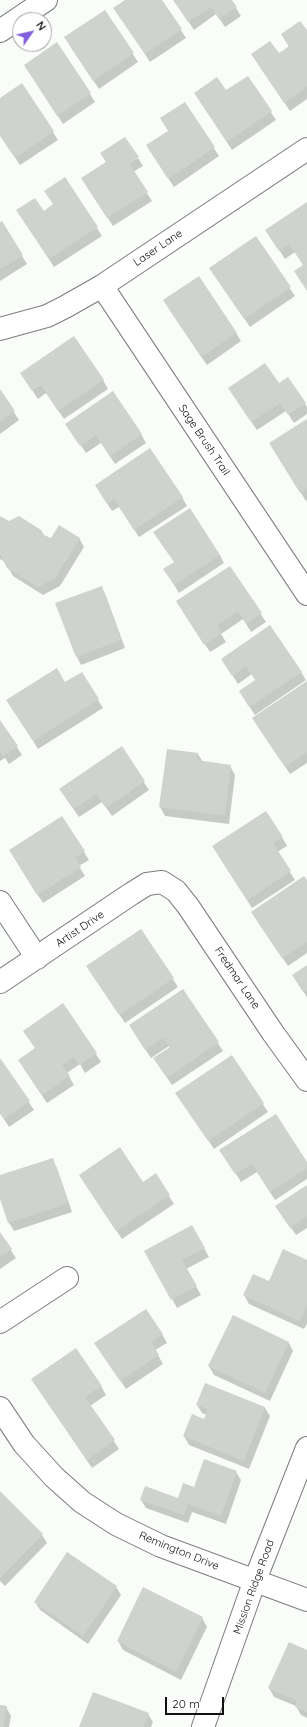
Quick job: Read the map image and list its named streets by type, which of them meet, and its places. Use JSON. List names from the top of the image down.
{
  "streets": {
    "street": [
      "Laser Lane",
      "Sage Brush Trail",
      "Artist Drive",
      "Fredmar Lane",
      "Remington Drive",
      "Mission Ridge Road"
    ]
  },
  "crossings": [
    ["Laser Lane", "Sage Brush Trail"],
    ["Artist Drive", "Fredmar Lane"],
    ["Remington Drive", "Mission Ridge Road"]
  ],
  "scale_bar": "20 m",
  "north": "top right"
}
